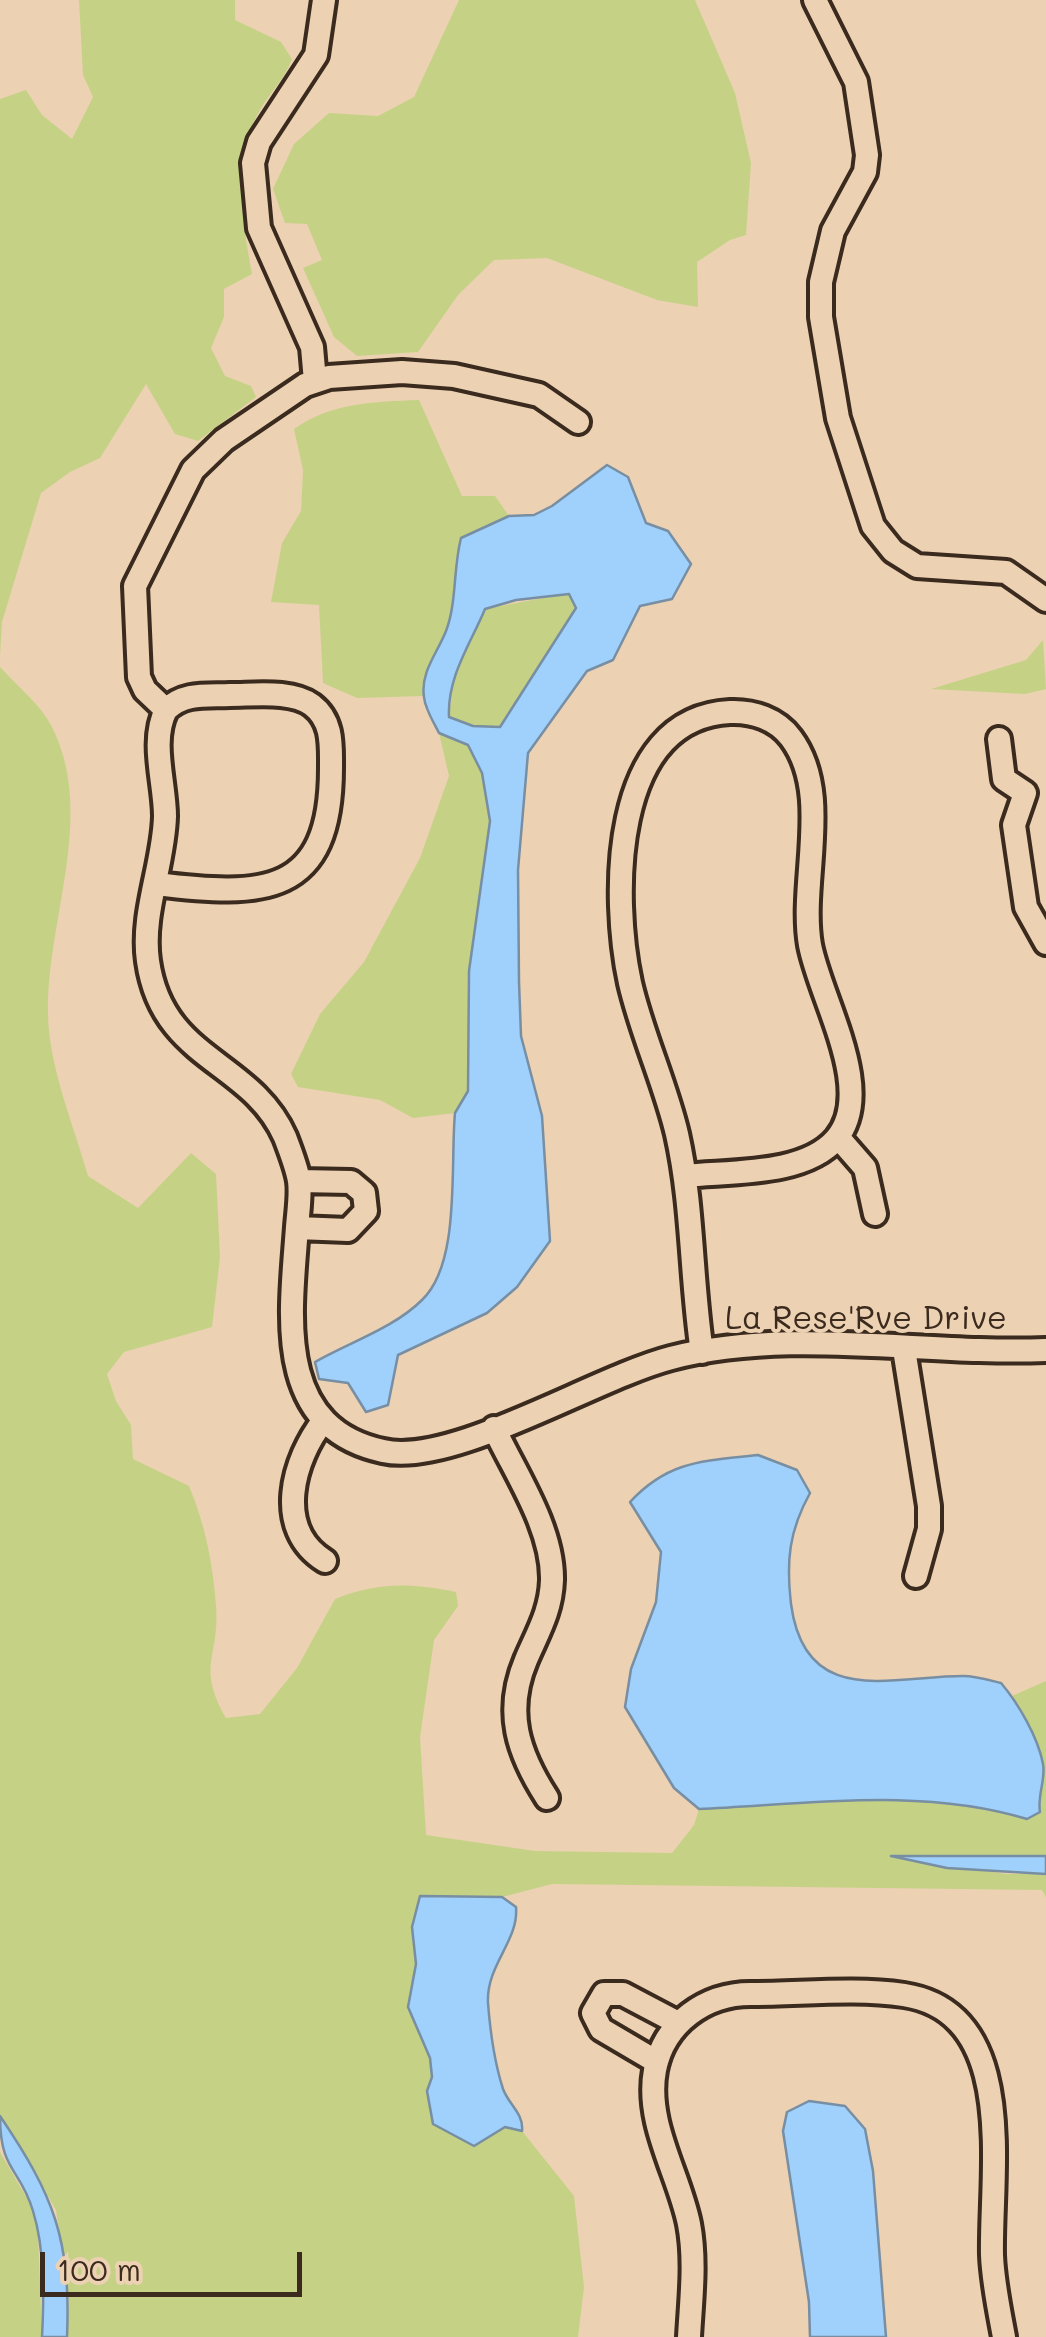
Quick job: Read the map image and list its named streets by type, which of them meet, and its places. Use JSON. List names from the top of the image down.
{
  "streets": {
    "street": ["La Rese'Rve Drive"]
  },
  "scale_bar": "100 m"
}
